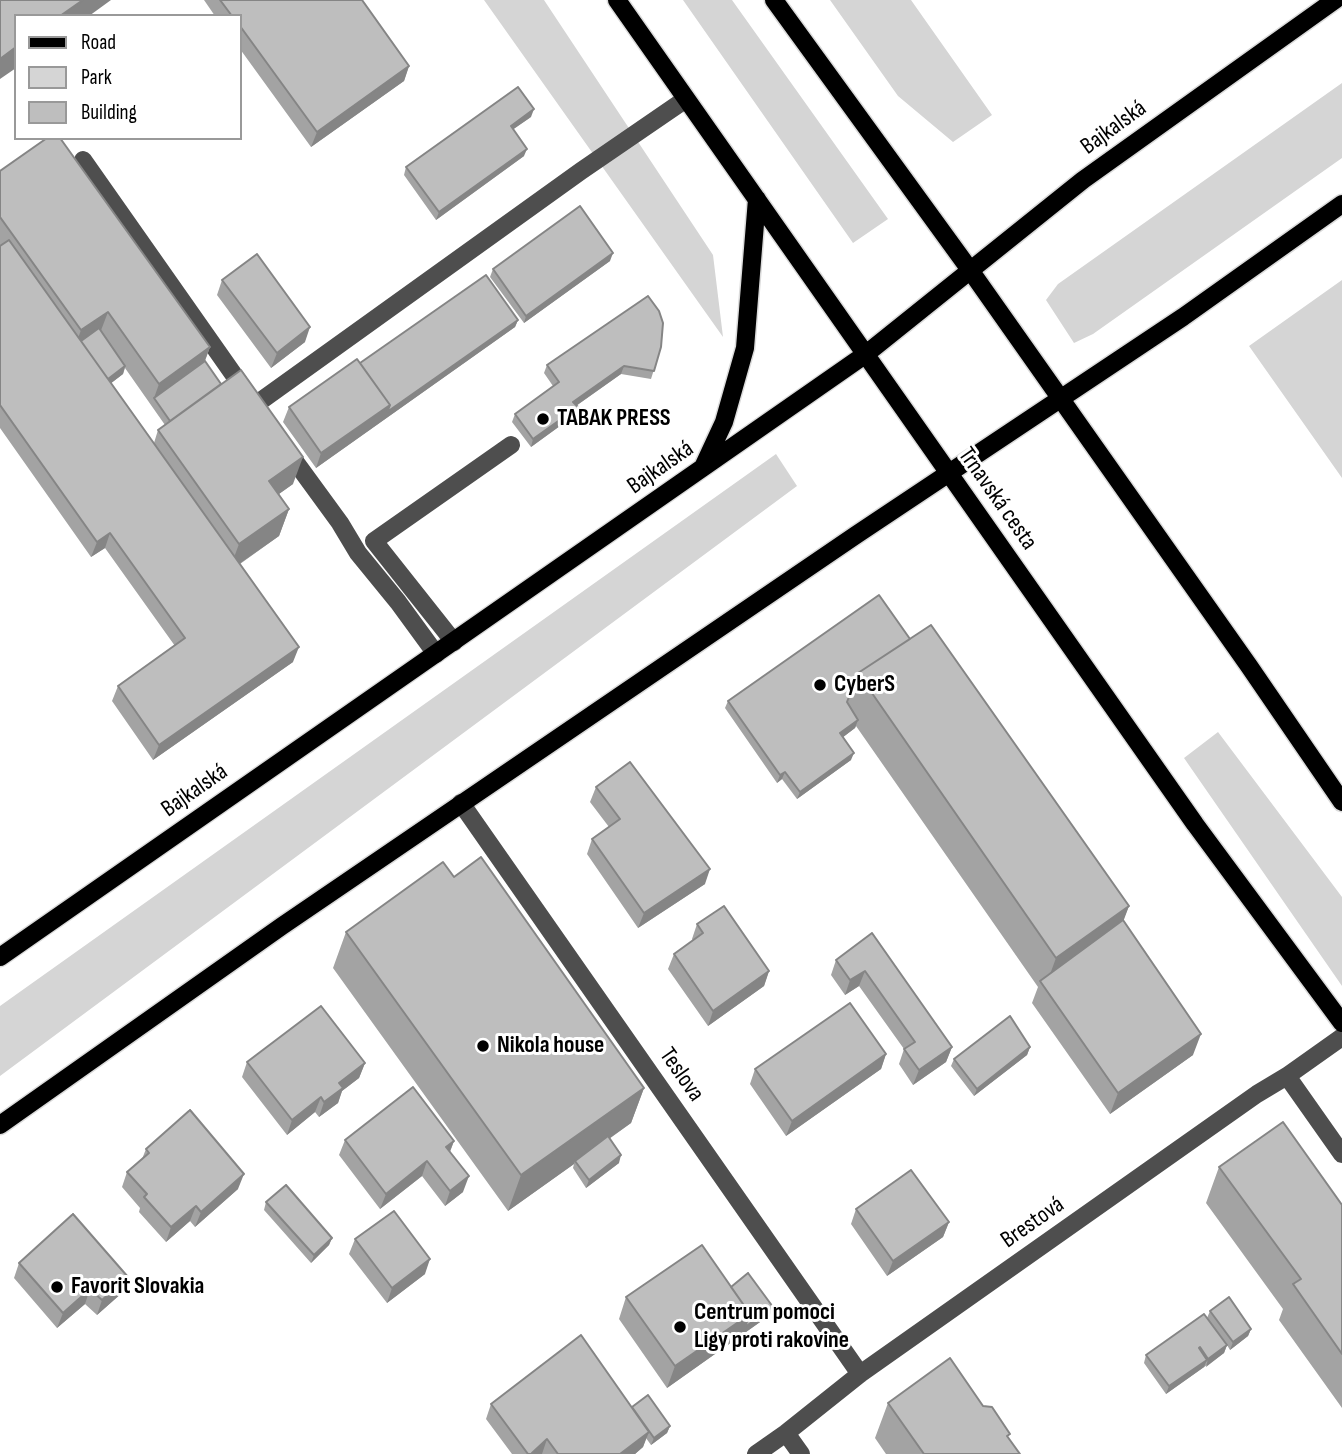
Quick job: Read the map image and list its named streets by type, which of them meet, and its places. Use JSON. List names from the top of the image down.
{
  "streets": {
    "main road": ["Bajkalská", "Trnavská cesta"],
    "street": ["Teslova", "Brestová"]
  },
  "crossings": [
    ["Bajkalská", "Trnavská cesta"],
    ["Teslova", "Brestová"]
  ],
  "places": [
    "TABAK PRESS",
    "CyberS",
    "Nikola house",
    "Favorit Slovakia",
    "Centrum pomoci Ligy proti rakovine"
  ],
  "legend": ["Road", "Park", "Building"]
}
